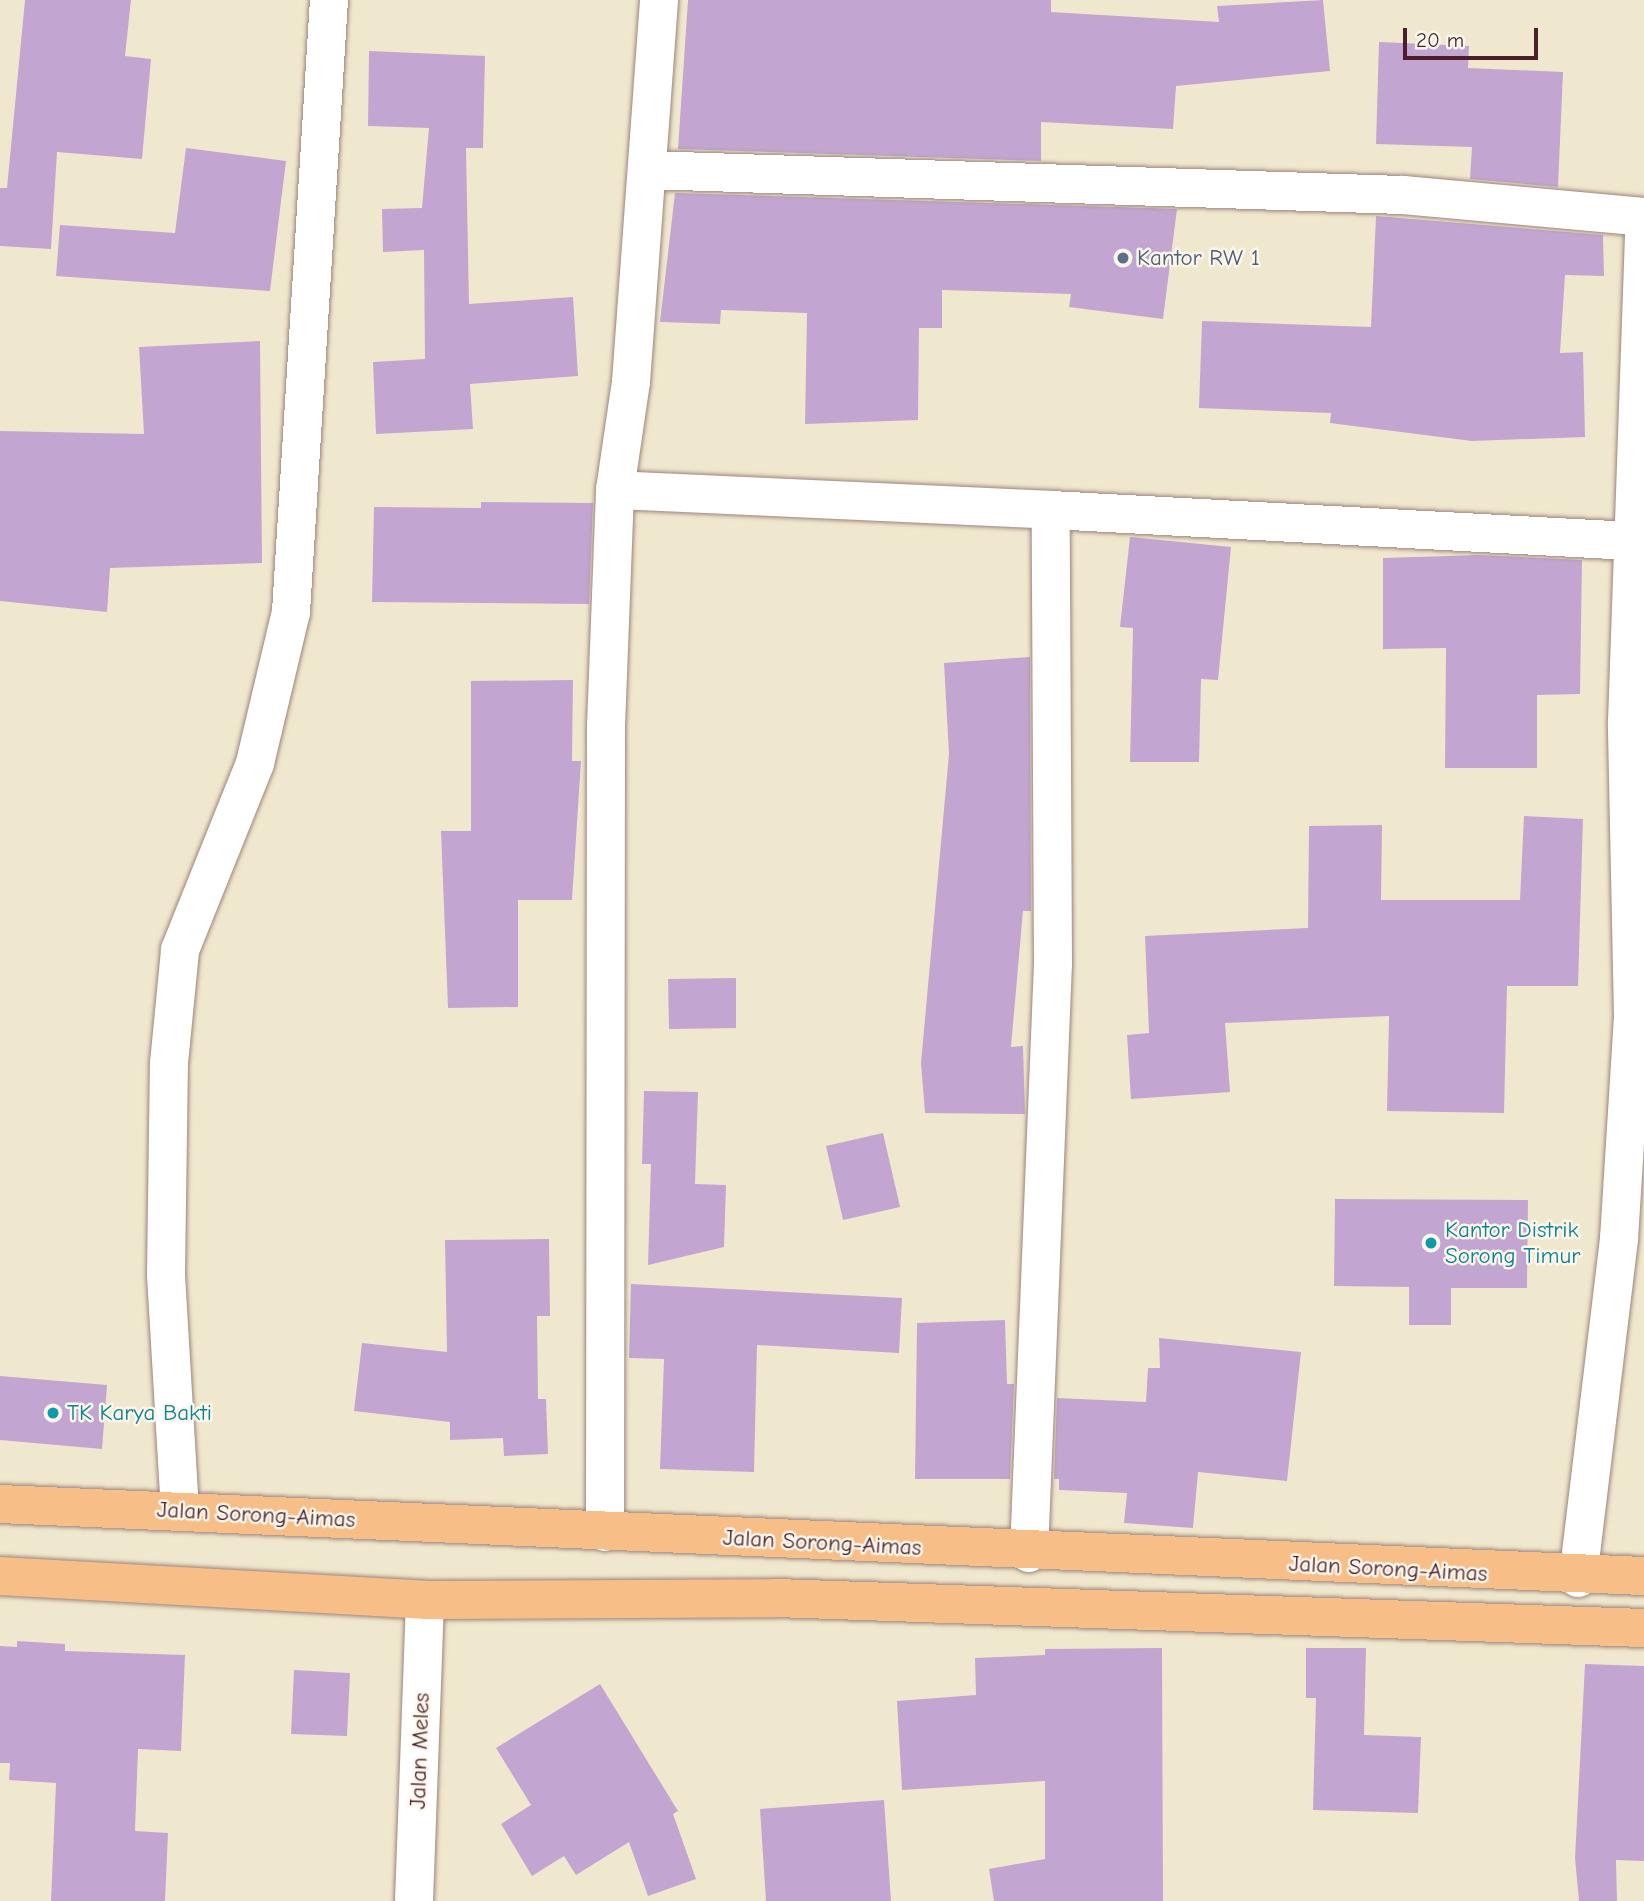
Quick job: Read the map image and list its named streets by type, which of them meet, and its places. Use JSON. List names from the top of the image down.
{
  "streets": {
    "highway": ["Jalan Sorong-Aimas"],
    "street": ["Jalan Meles"]
  },
  "places": ["Kantor RW 1", "Kantor Distrik Sorong Timur", "TK Karya Bakti"],
  "scale_bar": "20 m"
}
